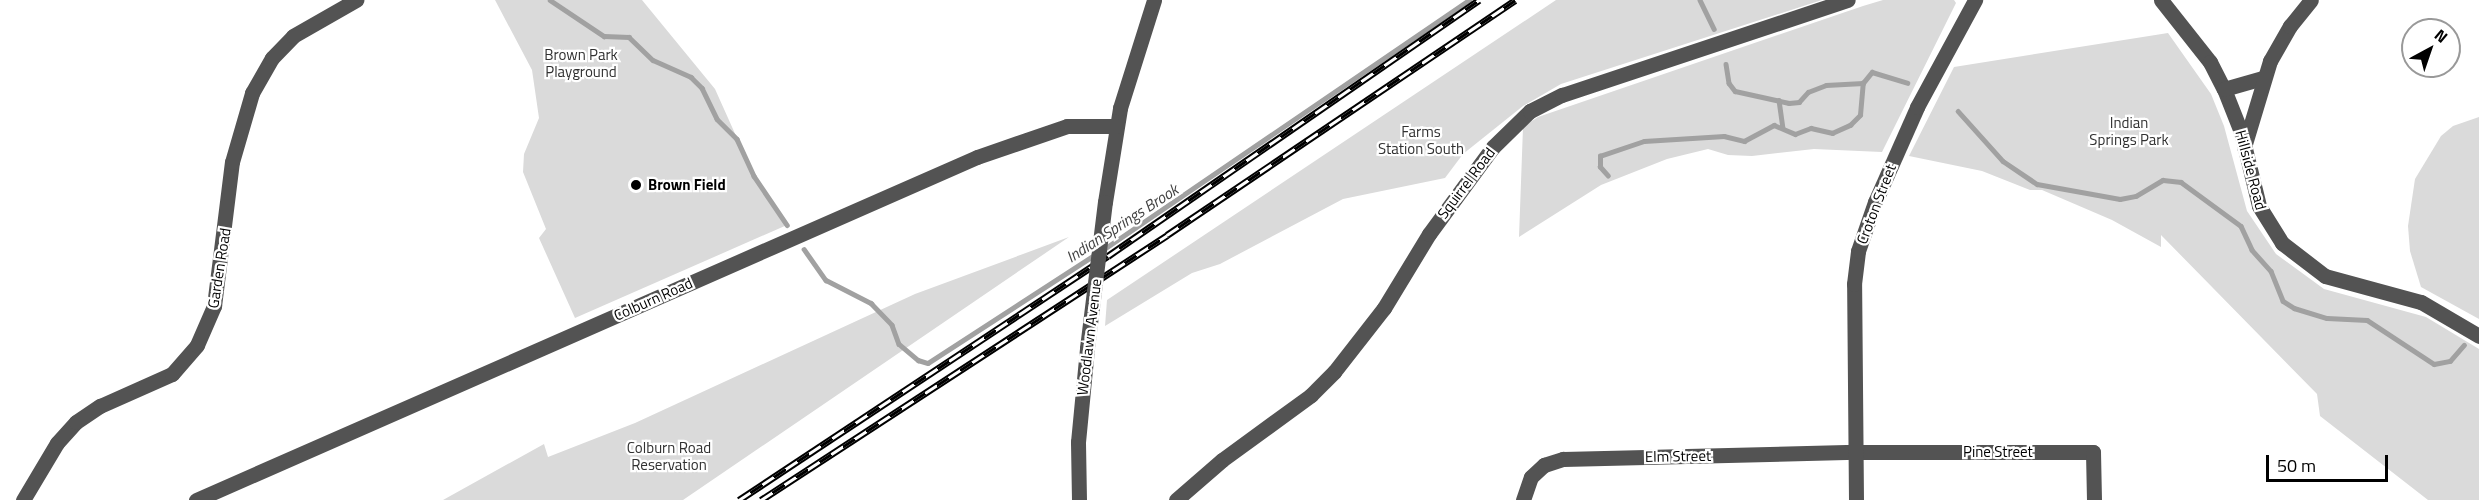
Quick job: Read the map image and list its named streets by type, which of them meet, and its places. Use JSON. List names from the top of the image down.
{
  "streets": {
    "street": [
      "Hillside Road",
      "Squirrel Road",
      "Croton Street",
      "Garden Road",
      "Colburn Road",
      "Woodlawn Avenue",
      "Pine Street",
      "Elm Street"
    ]
  },
  "crossings": [
    ["Croton Street", "Pine Street"],
    ["Croton Street", "Elm Street"],
    ["Colburn Road", "Woodlawn Avenue"],
    ["Pine Street", "Elm Street"]
  ],
  "water": ["Indian Springs Brook"],
  "parks": [
    "Brown Park Playground",
    "Indian Springs Park",
    "Farms Station South",
    "Colburn Road Reservation"
  ],
  "places": ["Brown Field"],
  "scale_bar": "50 m",
  "north": "top right"
}
